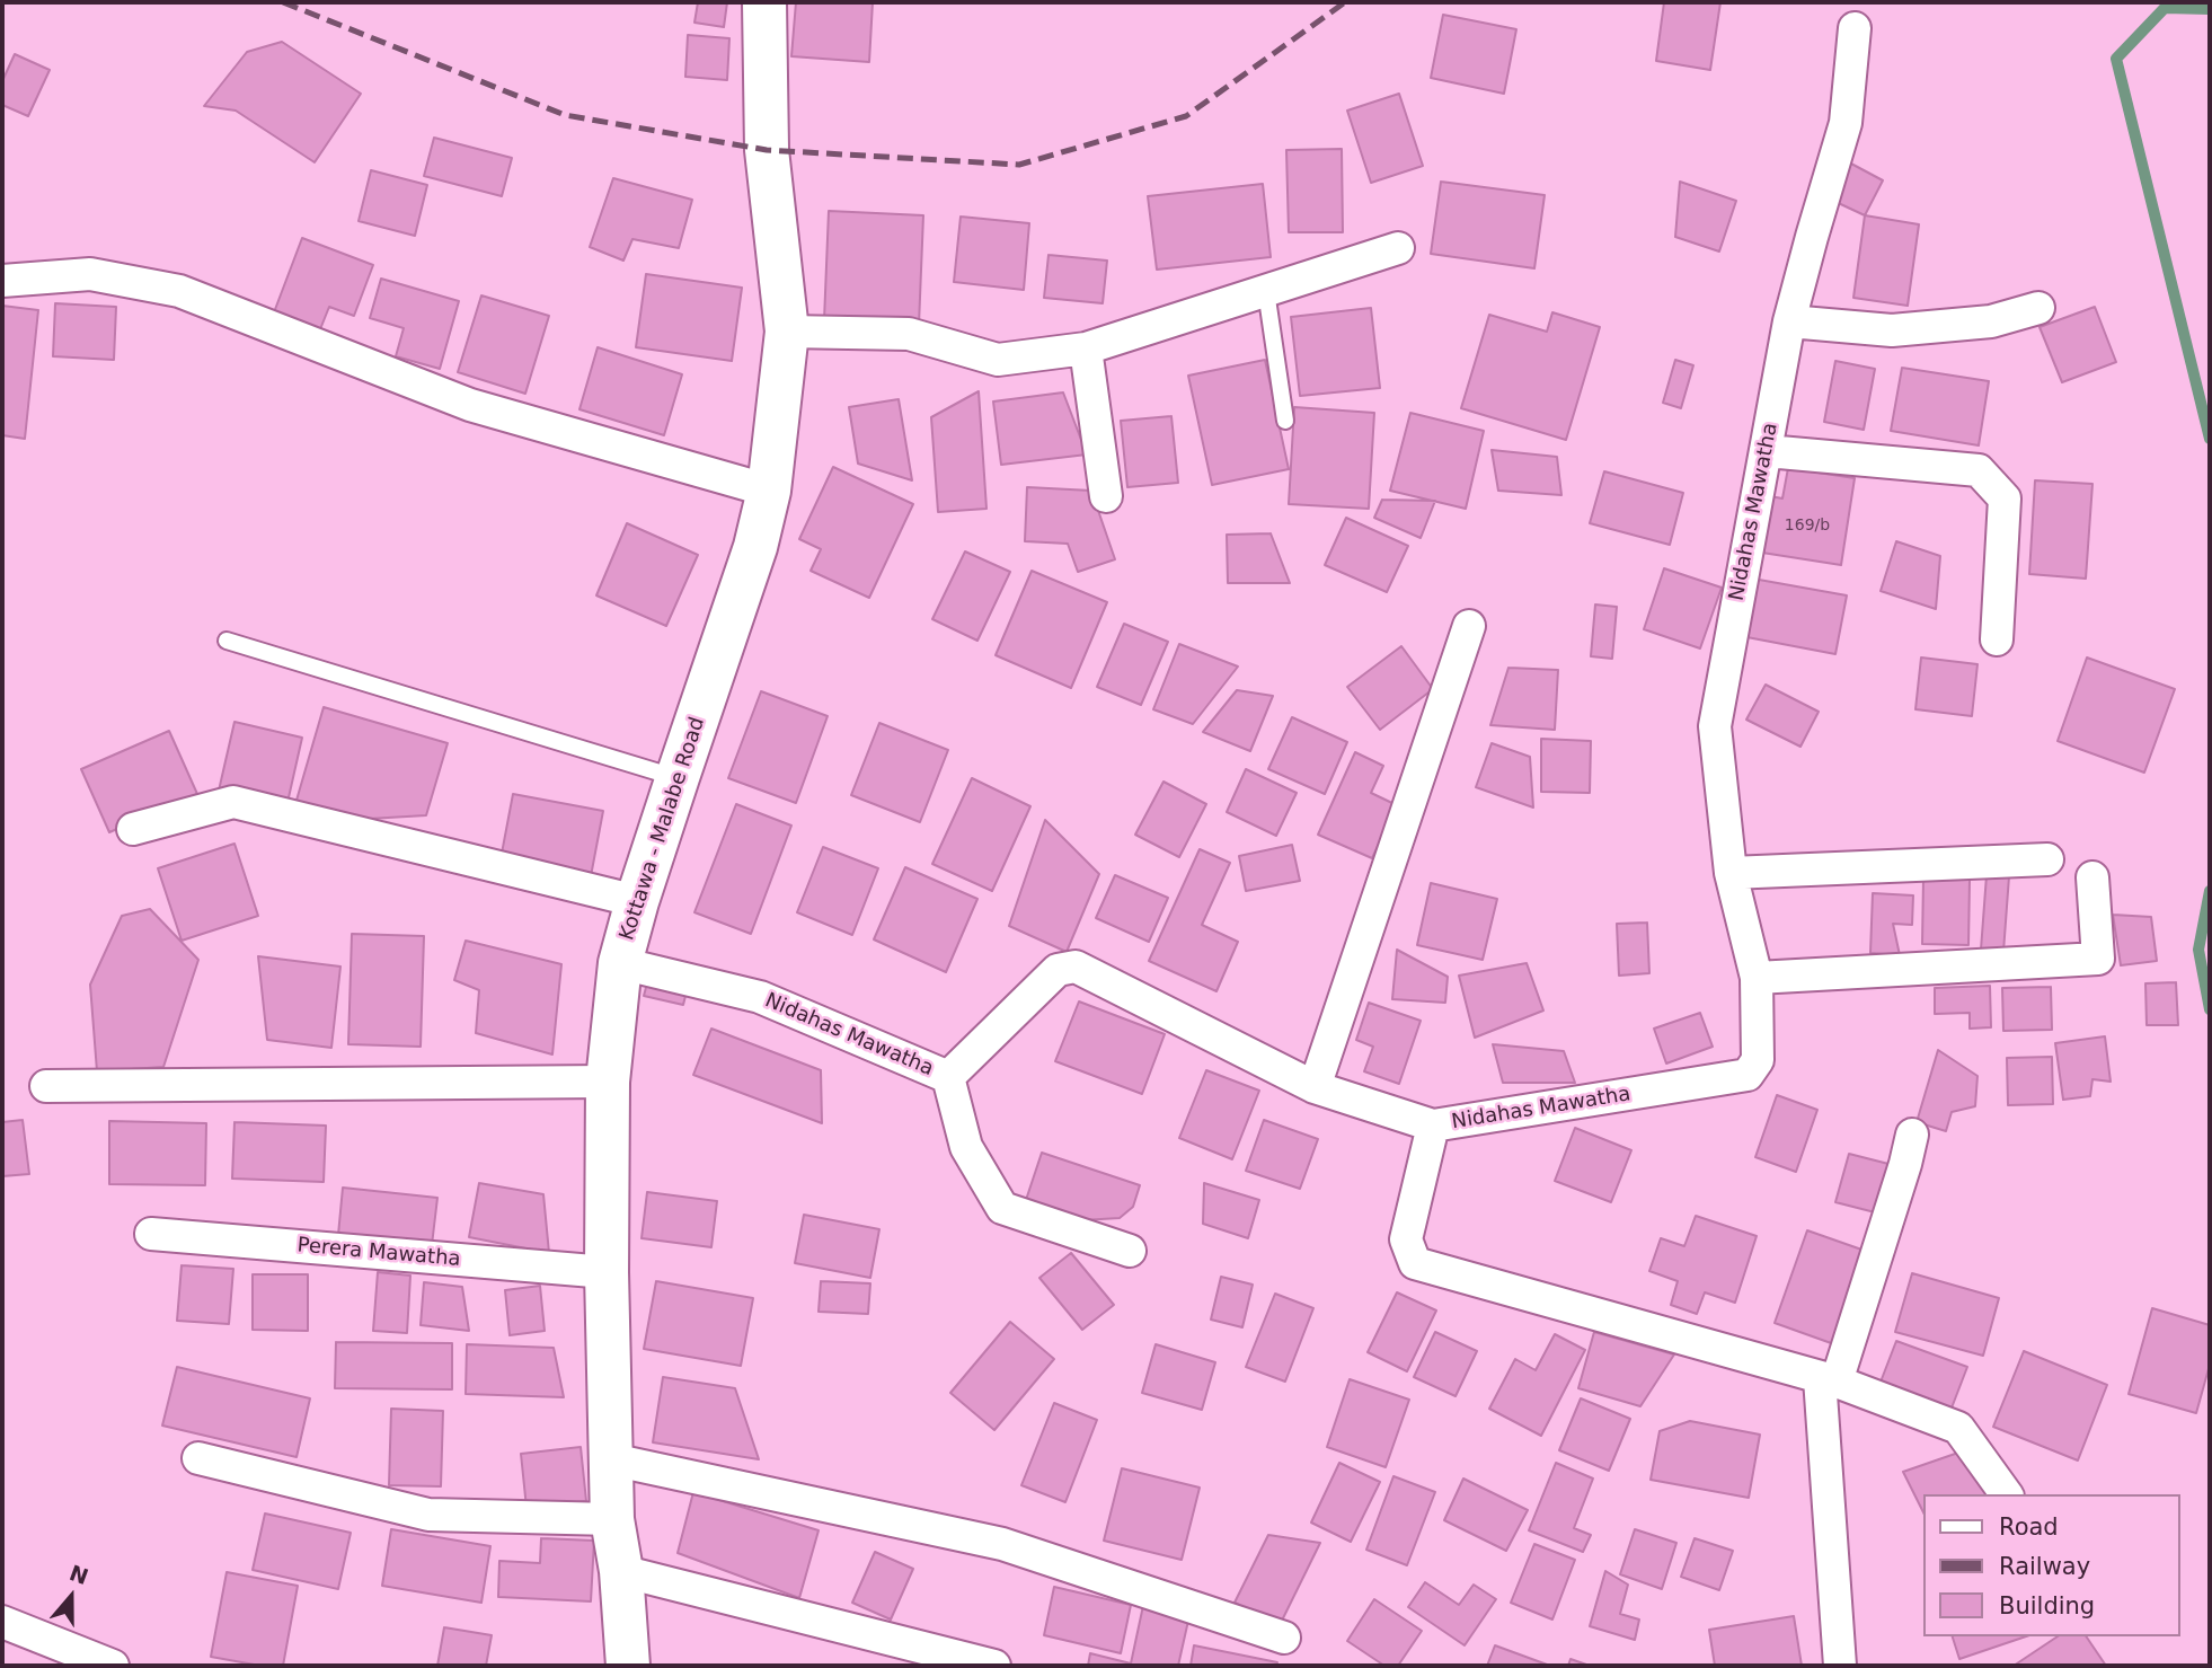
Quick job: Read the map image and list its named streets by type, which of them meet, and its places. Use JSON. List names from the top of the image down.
{
  "streets": {
    "street": ["Nidahas Mawatha", "Kottawa - Malabe Road", "Perera Mawatha"]
  },
  "crossings": [
    ["Nidahas Mawatha", "Kottawa - Malabe Road"],
    ["Kottawa - Malabe Road", "Perera Mawatha"]
  ],
  "house_numbers": ["169/b"],
  "legend": ["Road", "Railway", "Building"],
  "north": "top"
}
